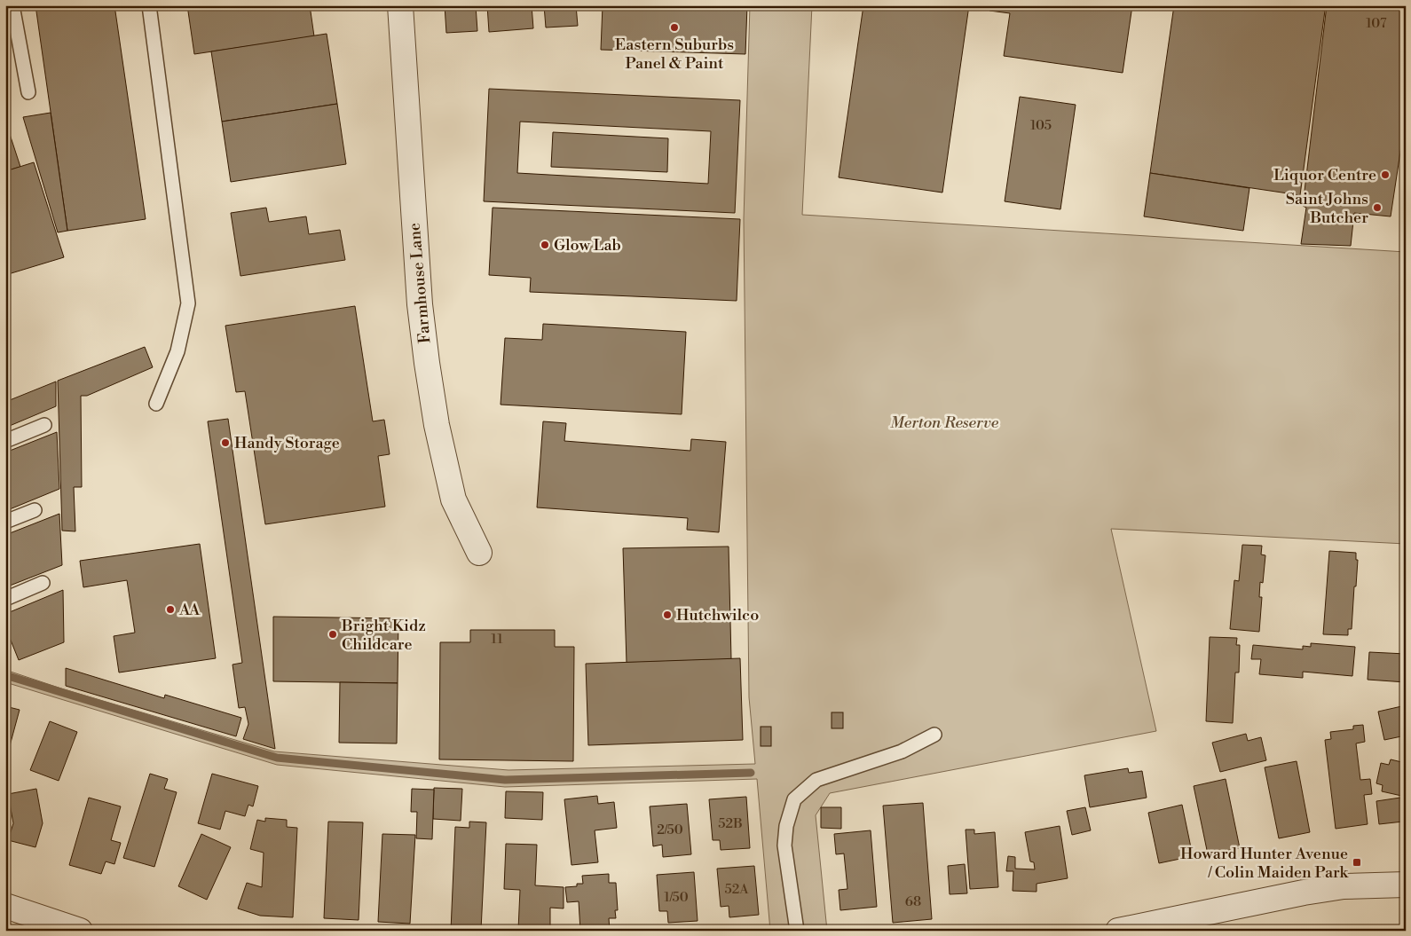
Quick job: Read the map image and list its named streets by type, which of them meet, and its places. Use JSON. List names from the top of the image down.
{
  "streets": {
    "street": ["Farmhouse Lane"]
  },
  "parks": ["Merton Reserve"],
  "places": {
    "other": [
      "Eastern Suburbs Panel & Paint",
      "Liquor Centre",
      "Saint Johns Butcher",
      "Glow Lab",
      "Handy Storage",
      "AA",
      "Hutchwilco",
      "Bright Kidz Childcare"
    ],
    "transit": ["Howard Hunter Avenue / Colin Maiden Park"]
  },
  "house_numbers": [
    "107",
    "105",
    "11",
    "52B",
    "2/50",
    "52A",
    "1/50",
    "68"
  ]
}
